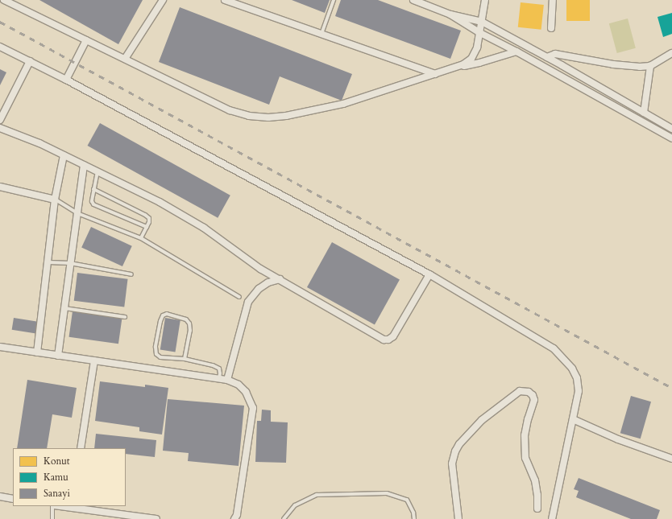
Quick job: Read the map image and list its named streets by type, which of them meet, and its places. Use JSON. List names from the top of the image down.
{
  "legend": ["Konut", "Kamu", "Sanayi"]
}
